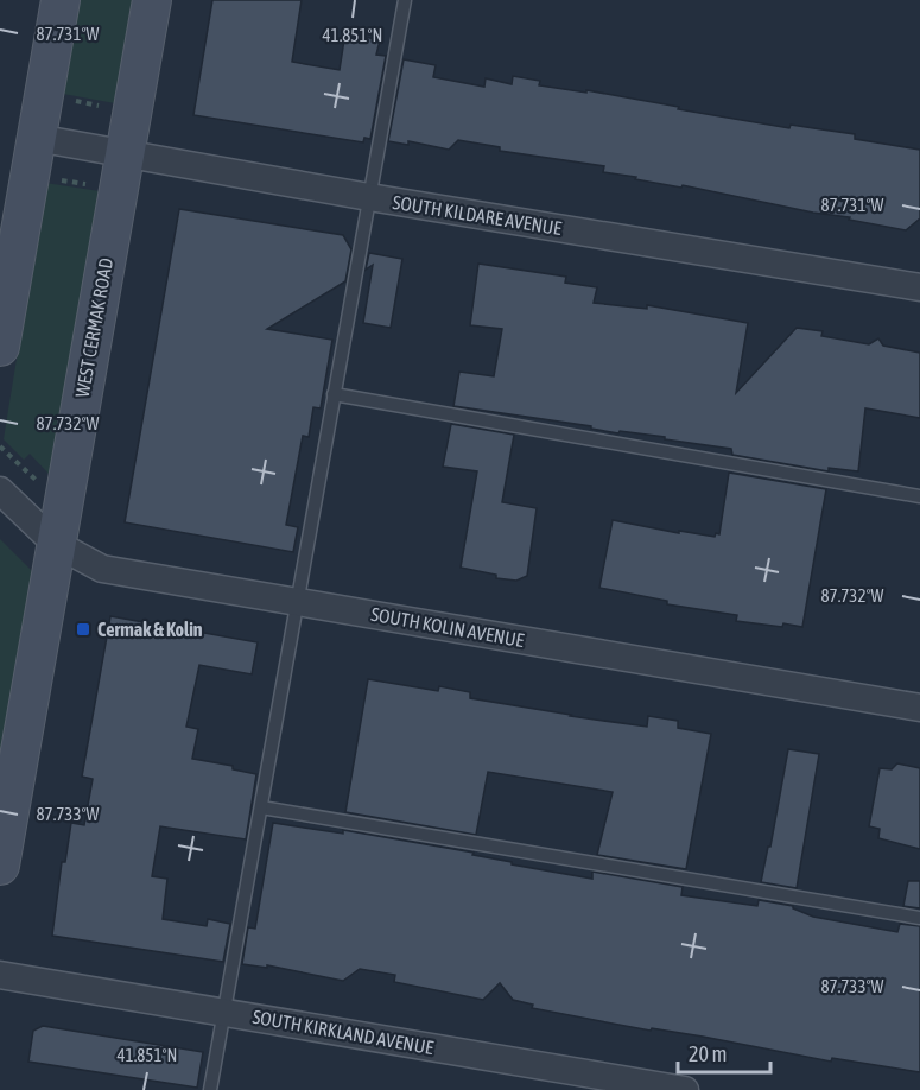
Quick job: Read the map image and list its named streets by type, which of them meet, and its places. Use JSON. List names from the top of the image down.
{
  "streets": {
    "main road": ["WEST CERMAK ROAD"],
    "street": ["SOUTH KILDARE AVENUE", "SOUTH KOLIN AVENUE", "SOUTH KIRKLAND AVENUE"]
  },
  "crossings": [
    ["SOUTH KILDARE AVENUE", "WEST CERMAK ROAD"],
    ["WEST CERMAK ROAD", "SOUTH KOLIN AVENUE"]
  ],
  "places": {
    "transit": ["Cermak & Kolin"]
  },
  "scale_bar": "20 m",
  "coordinates": [
    "87.731°W",
    "41.851°N",
    "87.732°W",
    "87.733°W"
  ]
}
